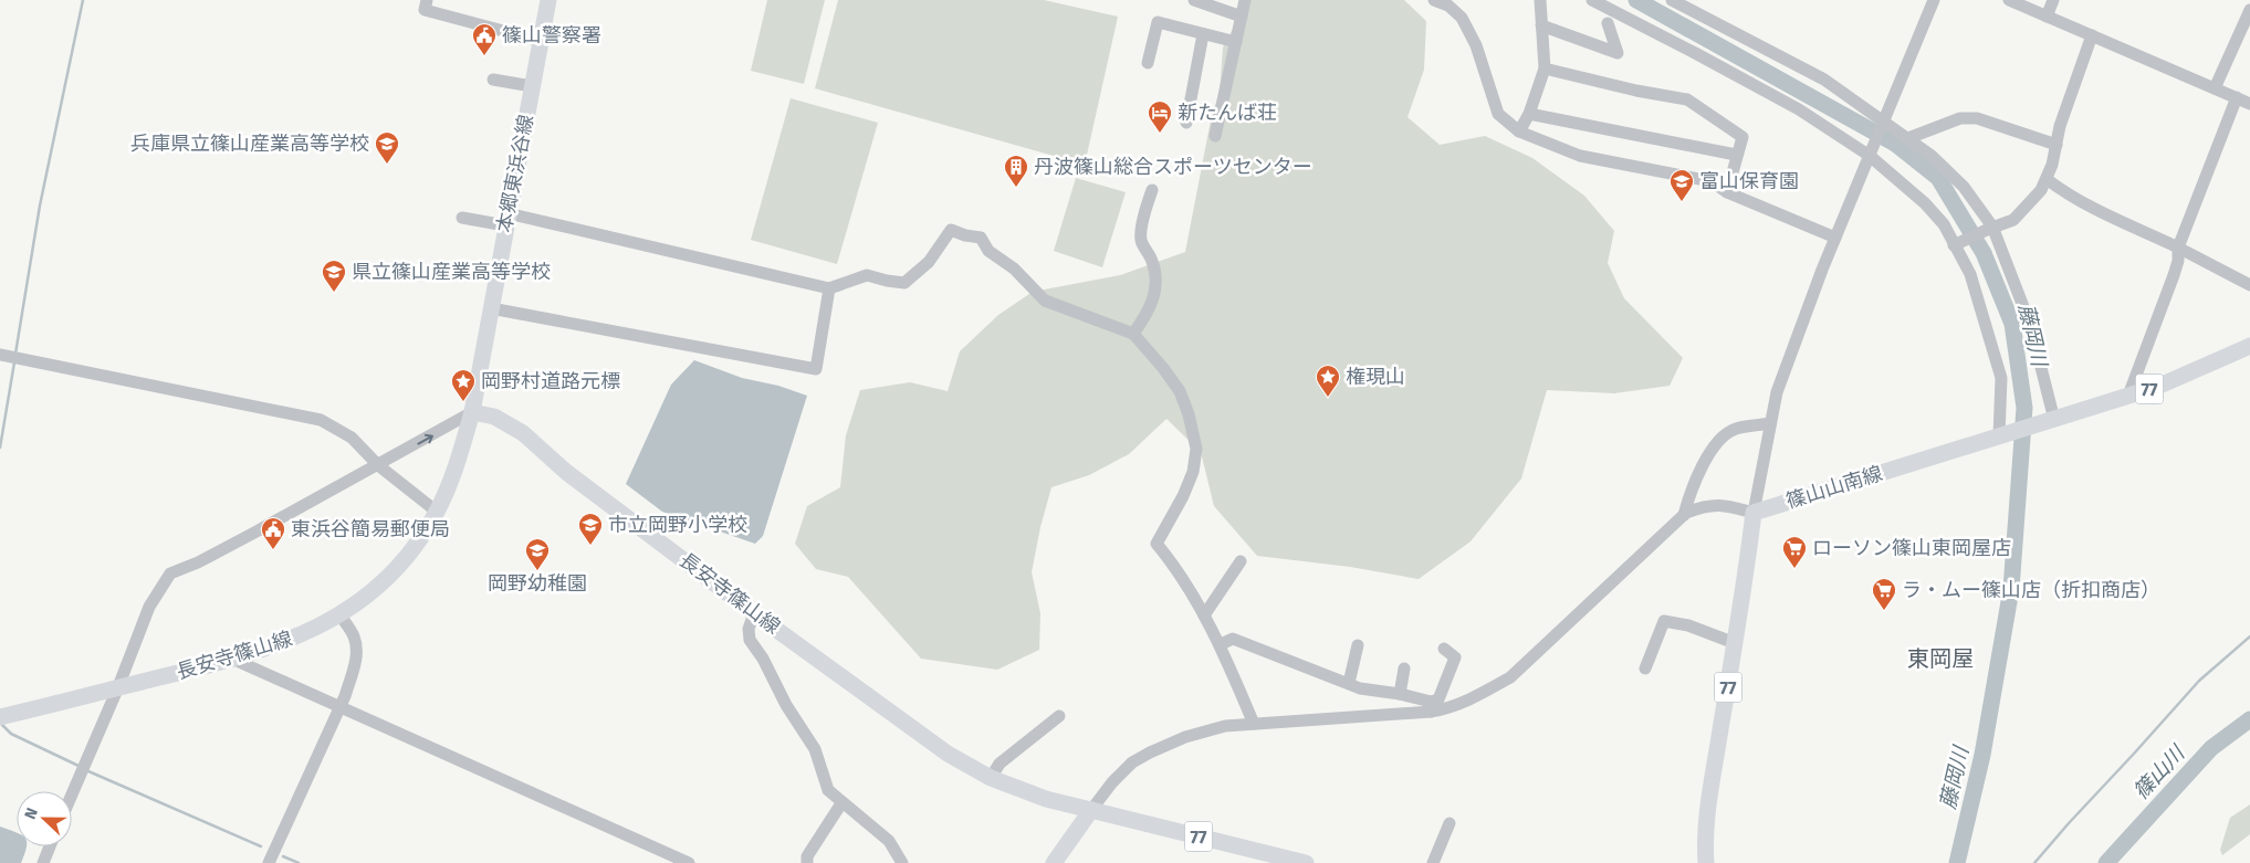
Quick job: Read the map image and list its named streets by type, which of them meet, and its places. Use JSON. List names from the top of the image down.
{
  "streets": {
    "main road": [
      "本郷東浜谷線",
      "77",
      "篠山山南線",
      "長安寺篠山線"
    ]
  },
  "crossings": [
    ["本郷東浜谷線", "長安寺篠山線"],
    ["77", "篠山山南線"],
    ["77", "長安寺篠山線"]
  ],
  "districts": ["東岡屋"],
  "water": ["藤岡川", "篠山川"],
  "places": {
    "public building": ["篠山警察署", "東浜谷簡易郵便局"],
    "hotel": ["新たんば荘"],
    "school or university": [
      "兵庫県立篠山産業高等学校",
      "富山保育園",
      "県立篠山産業高等学校",
      "市立岡野小学校",
      "岡野幼稚園"
    ],
    "building": ["丹波篠山総合スポーツセンター"],
    "place": ["権現山", "岡野村道路元標"],
    "supermarket": ["ローソン篠山東岡屋店", "ラ・ムー篠山店（折扣商店）"]
  },
  "north": "left"
}
